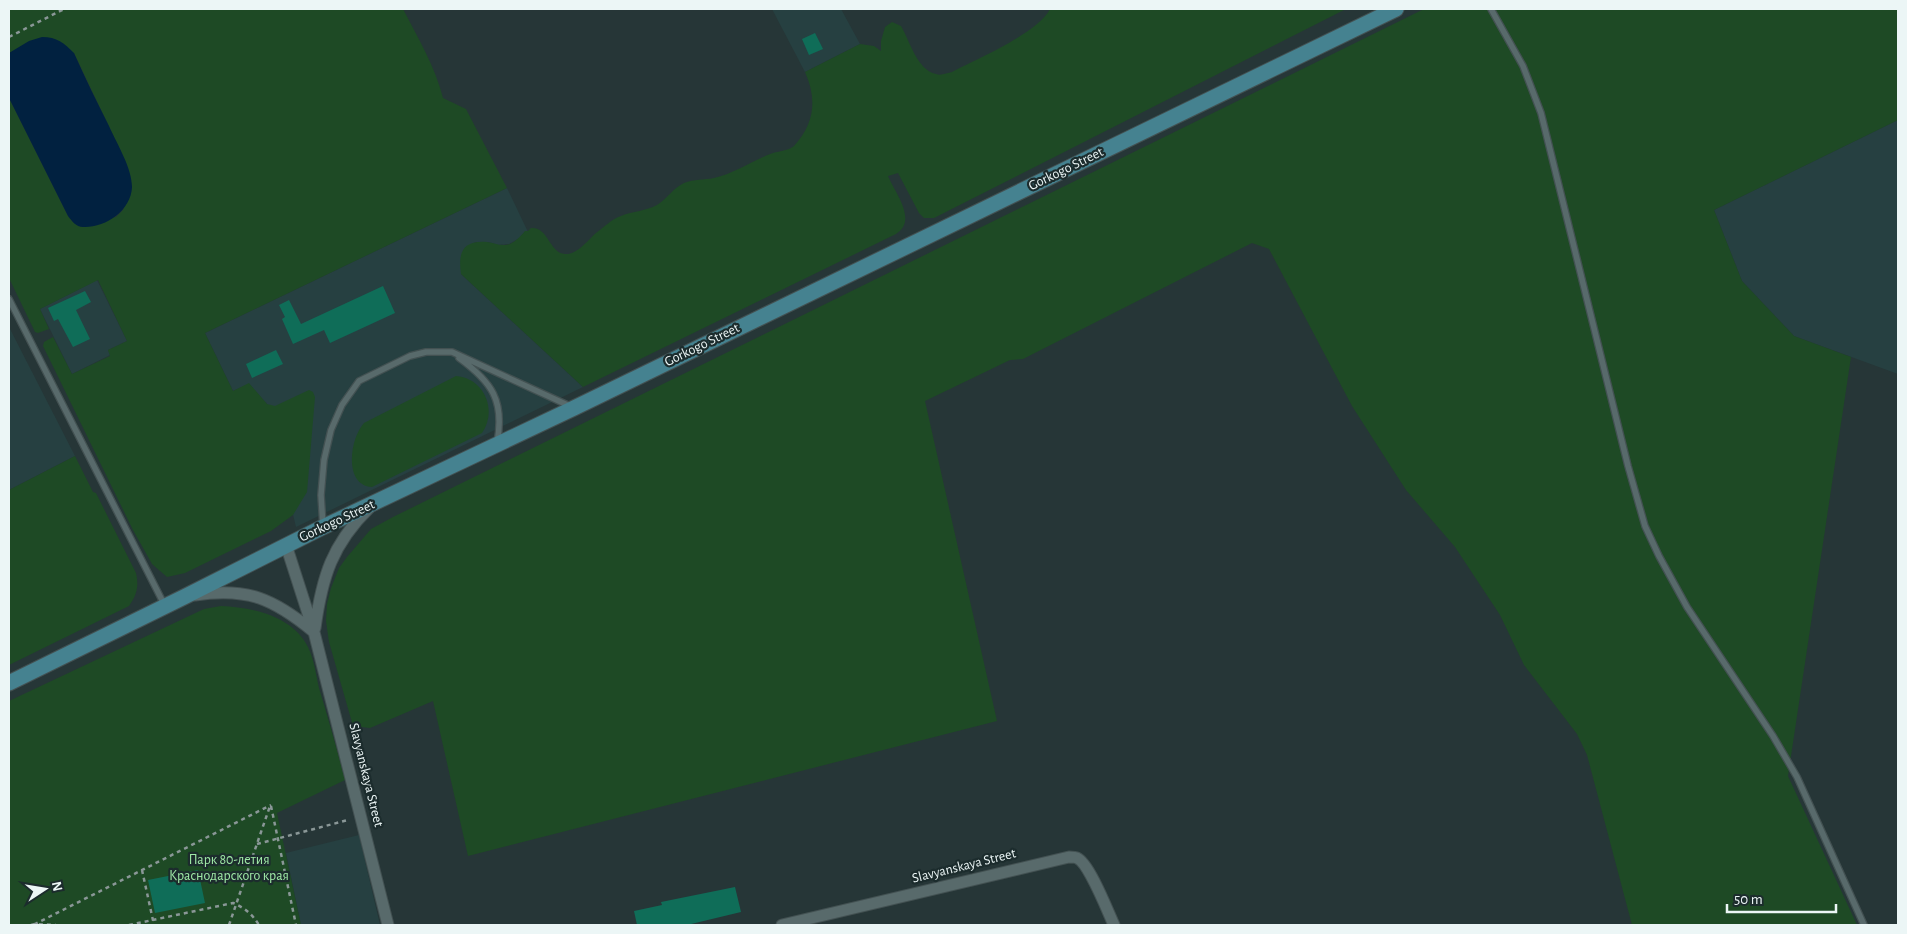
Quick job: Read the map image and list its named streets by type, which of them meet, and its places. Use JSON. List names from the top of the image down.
{
  "streets": {
    "main road": ["Gorkogo Street"],
    "street": ["Slavyanskaya Street"]
  },
  "crossings": [
    ["Gorkogo Street", "Slavyanskaya Street"]
  ],
  "parks": ["Парк 80-летия Краснодарского края"],
  "scale_bar": "50 m",
  "north": "right"
}
